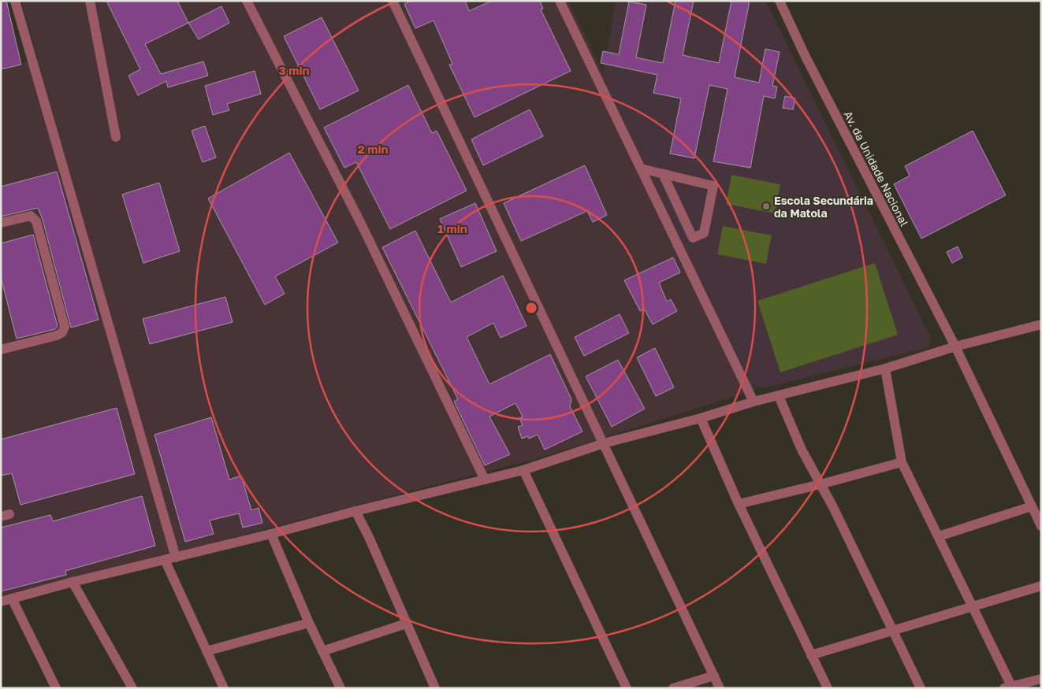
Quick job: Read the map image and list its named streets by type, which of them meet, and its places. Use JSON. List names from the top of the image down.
{
  "streets": {
    "street": ["Av. da Unidade Nacional"]
  },
  "places": ["Escola Secundária da Matola"],
  "rings": ["3 min", "2 min", "1 min"]
}
